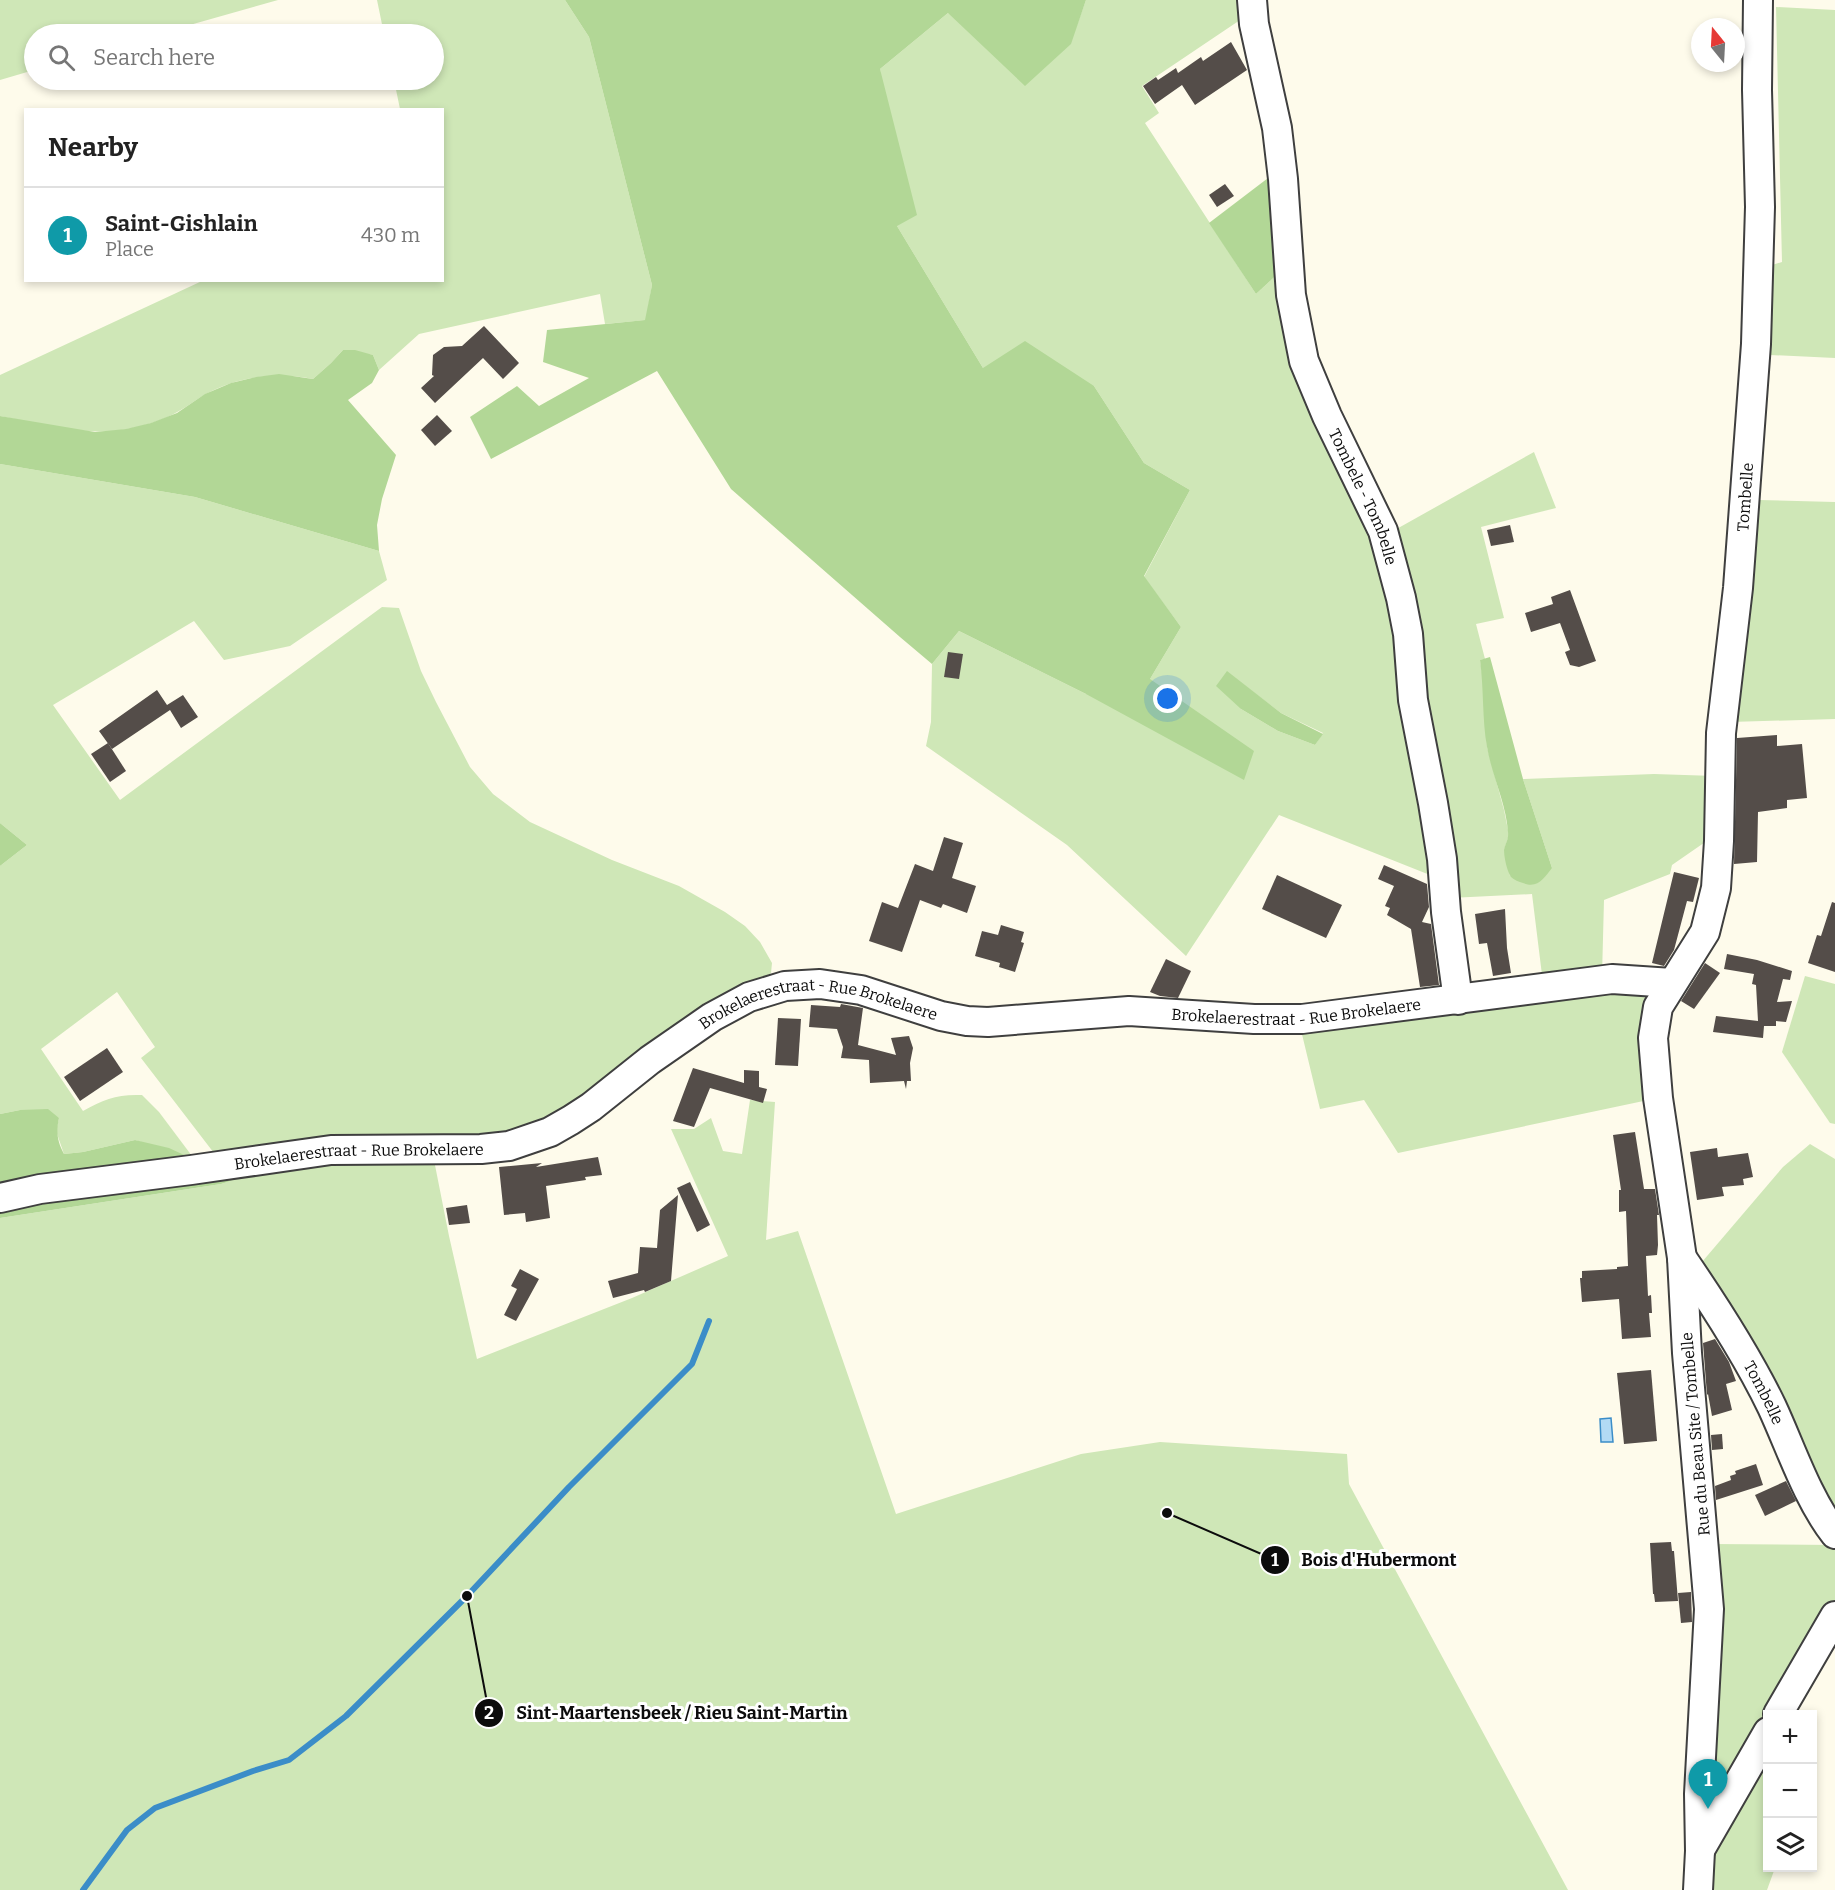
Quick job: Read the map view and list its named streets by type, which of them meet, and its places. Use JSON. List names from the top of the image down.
{
  "streets": {
    "street": [
      "Tombele - Tombelle",
      "Tombelle",
      "Brokelaerestraat - Rue Brokelaere",
      "Rue du Beau Site / Tombelle"
    ]
  },
  "crossings": [
    ["Tombele - Tombelle", "Brokelaerestraat - Rue Brokelaere"],
    ["Tombelle", "Brokelaerestraat - Rue Brokelaere"],
    ["Tombelle", "Rue du Beau Site / Tombelle"],
    ["Brokelaerestraat - Rue Brokelaere", "Rue du Beau Site / Tombelle"]
  ],
  "places": ["Bois d'Hubermont", "Sint-Maartensbeek / Rieu Saint-Martin"],
  "north": "top",
  "page": {
    "search": "Search here",
    "heading": "Nearby",
    "list": [
      {
        "mark": "1",
        "name": "Saint-Gishlain",
        "note": "Place",
        "value": "430 m"
      }
    ],
    "map_buttons": ["+", "−"],
    "pins": "1"
  }
}
